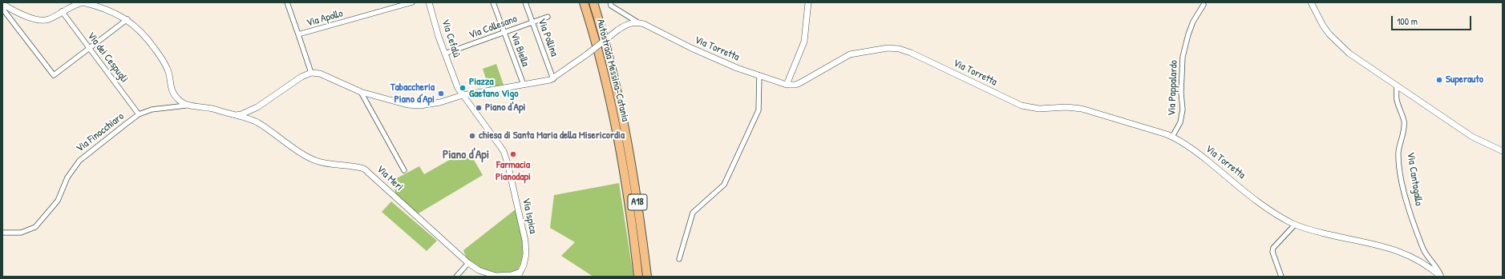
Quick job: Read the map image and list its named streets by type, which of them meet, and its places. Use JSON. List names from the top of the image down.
{
  "streets": {
    "highway": ["Autostrada Messina-Catania", "A18"],
    "street": [
      "Via Apollo",
      "Via Collesano",
      "Via Pollina",
      "Via Cefalù",
      "Via Torretta",
      "Via Biella",
      "Via dei Cespugli",
      "Via Pappalardo",
      "Via Finocchiaro",
      "Via Merì",
      "Via Cantagallo",
      "Via Ispica"
    ]
  },
  "crossings": [
    ["Via Collesano", "Via Pollina"],
    ["Via Collesano", "Via Cefalù"],
    ["Via Collesano", "Via Biella"],
    ["Via Cefalù", "Via Ispica"],
    ["Via Torretta", "Via Pappalardo"],
    ["Via Torretta", "Via Cantagallo"],
    ["Via dei Cespugli", "Via Finocchiaro"],
    ["Via Finocchiaro", "Via Merì"]
  ],
  "districts": ["Piano d'Api"],
  "places": [
    "Superauto",
    "Piazza Gaetano Vigo",
    "Tabaccheria Piano d'Api",
    "Piano d'Api",
    "chiesa di Santa Maria della Misericordia",
    "Farmacia Pianodapi"
  ],
  "scale_bar": "100 m"
}
